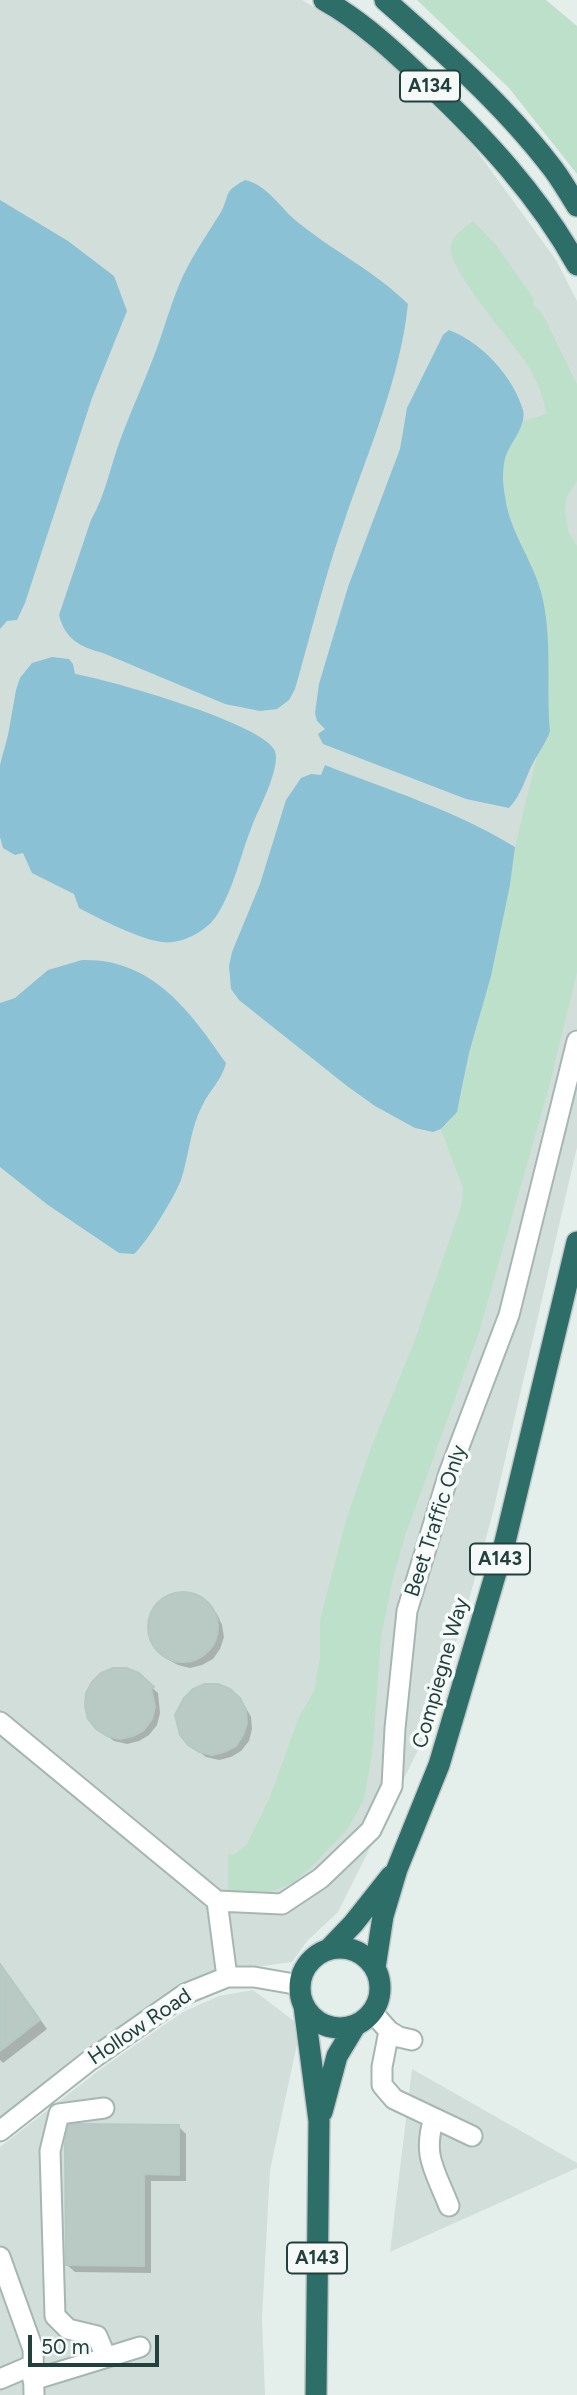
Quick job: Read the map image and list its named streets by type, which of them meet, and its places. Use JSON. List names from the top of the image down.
{
  "streets": {
    "highway": ["A134", "A143", "Compiegne Way"],
    "street": ["Beet Traffic Only", "Hollow Road"]
  },
  "crossings": [
    ["A143", "Compiegne Way"],
    ["A143", "Hollow Road"],
    ["Compiegne Way", "Hollow Road"]
  ],
  "scale_bar": "50 m"
}
